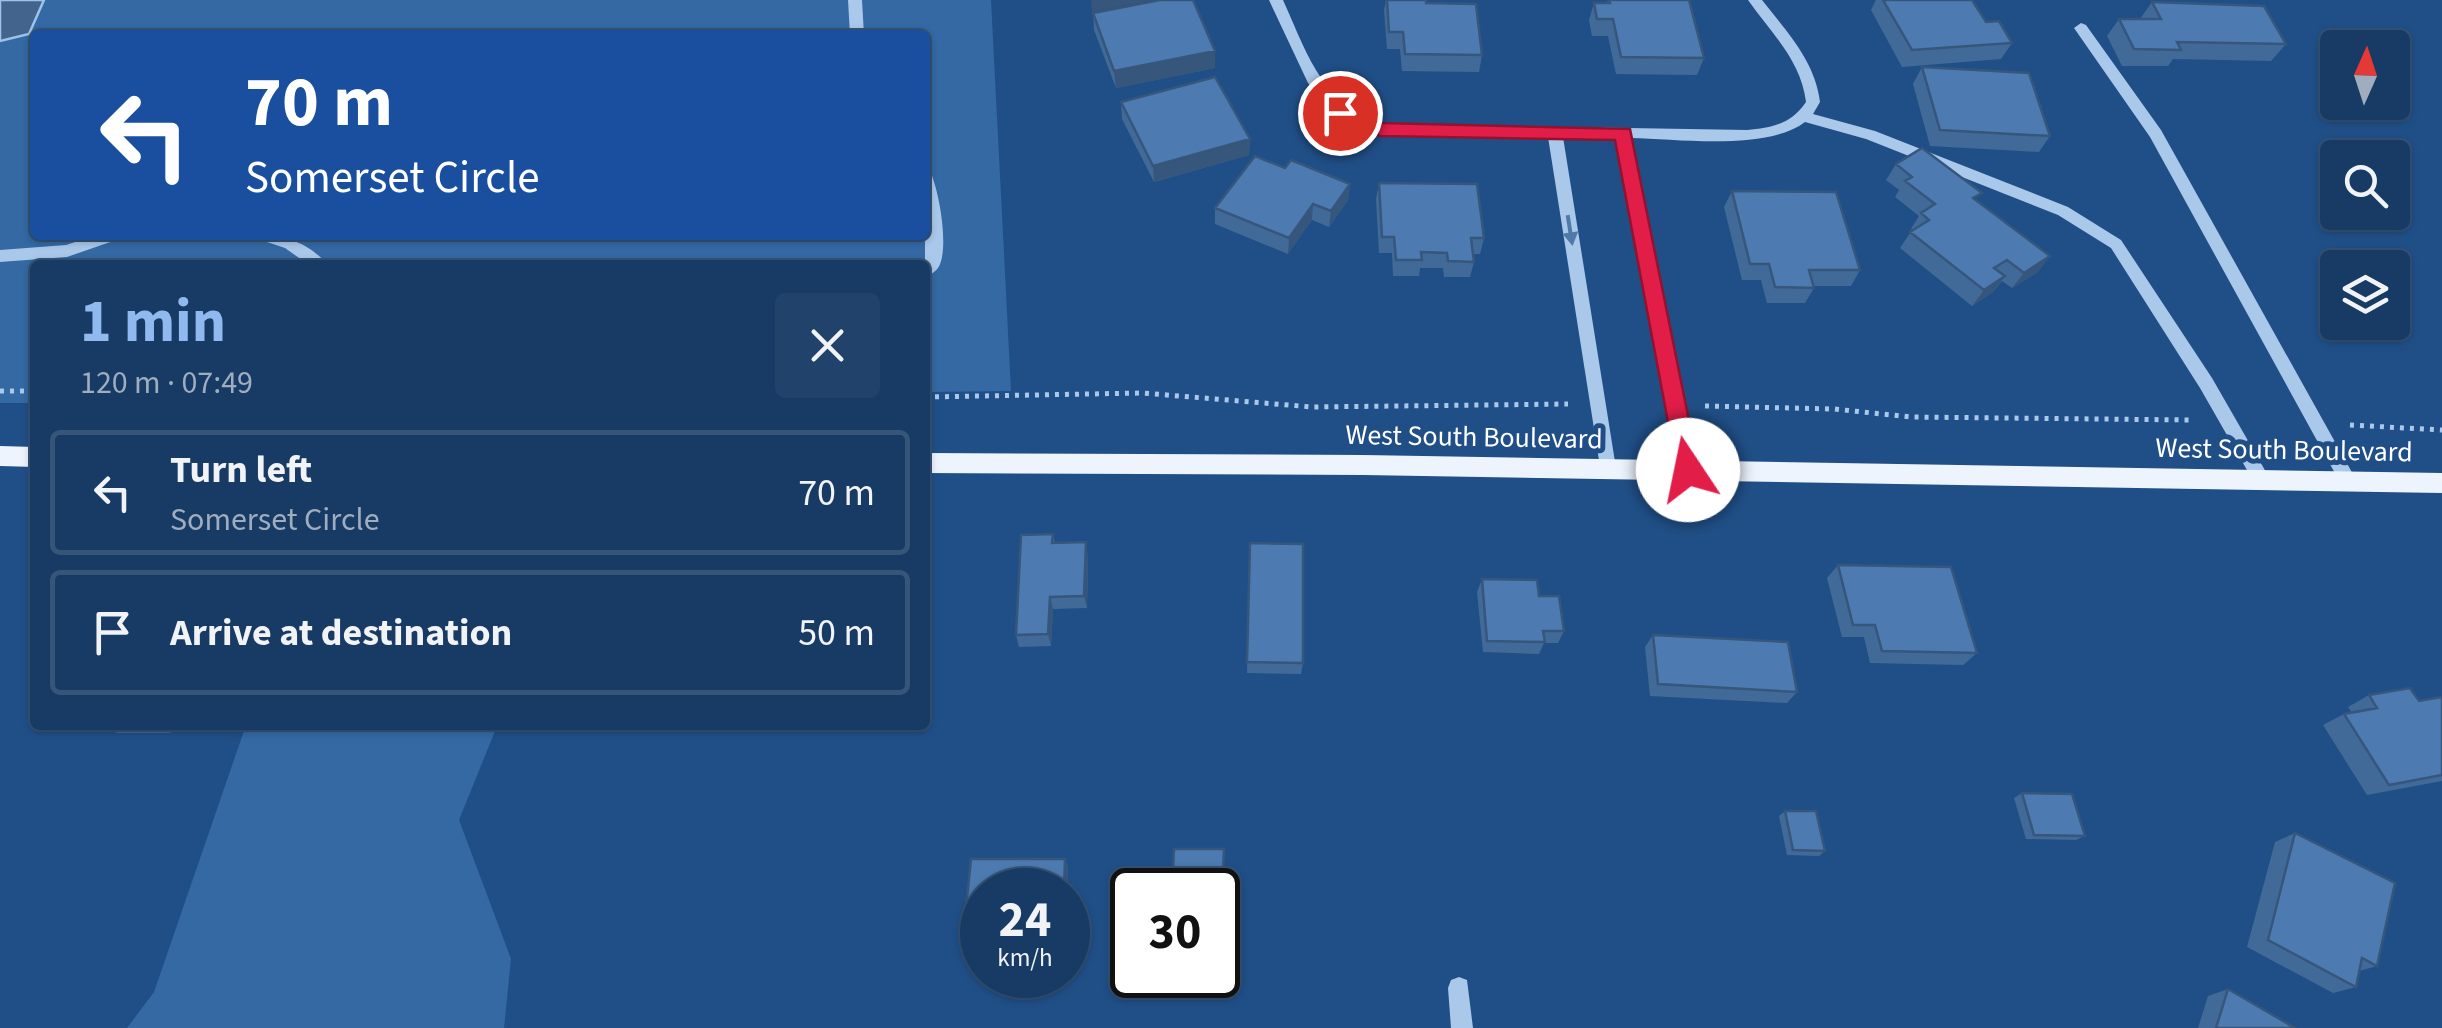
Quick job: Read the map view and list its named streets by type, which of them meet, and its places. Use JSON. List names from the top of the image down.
{
  "streets": {
    "main road": ["West South Boulevard"]
  },
  "north": "top",
  "page": {
    "turn": ["70 m", "Somerset Circle"],
    "heading": ["1 min", "120 m · 07:49"],
    "list": [
      {
        "name": "Turn left",
        "note": "Somerset Circle",
        "value": "70 m"
      },
      {
        "name": "Arrive at destination",
        "value": "50 m"
      }
    ],
    "speed": "24 km/h",
    "limit": "30"
  }
}
